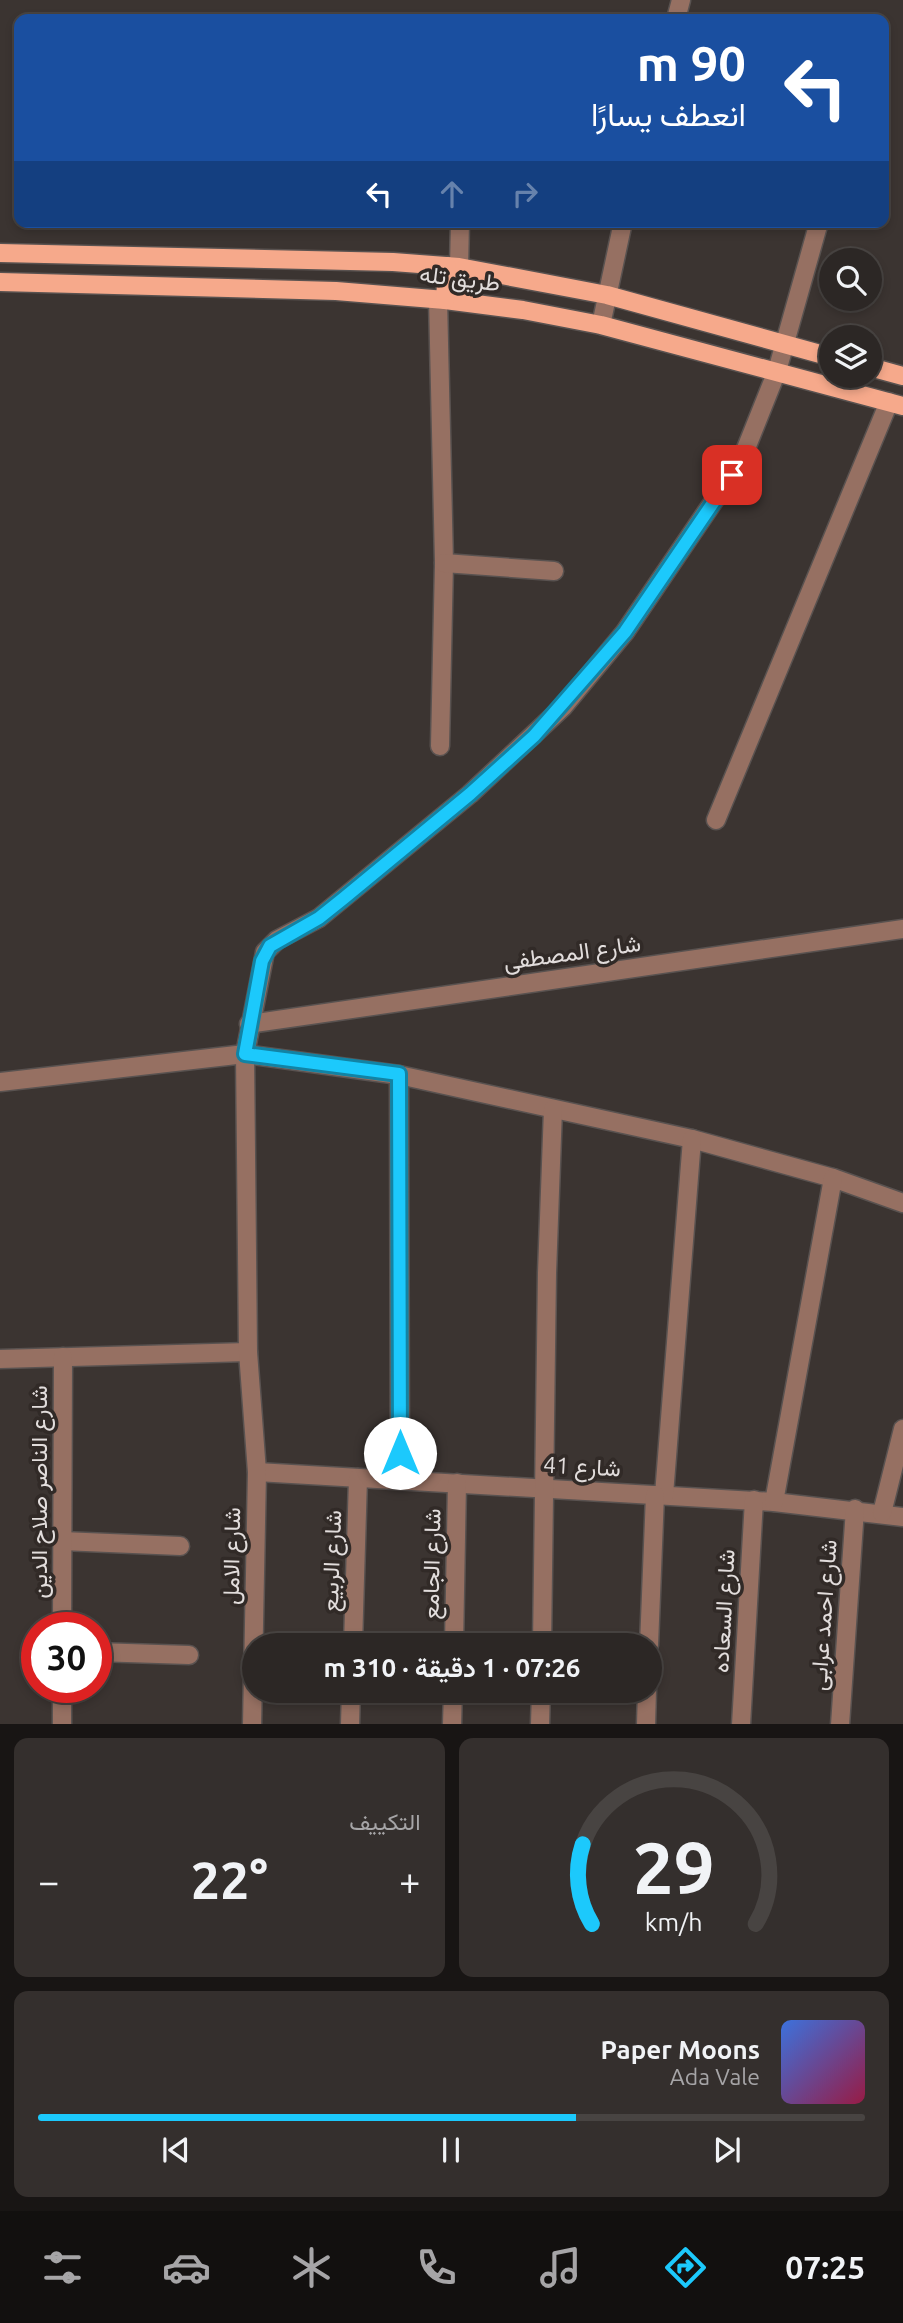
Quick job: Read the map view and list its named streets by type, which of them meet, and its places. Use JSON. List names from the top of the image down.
{
  "streets": {
    "main road": ["طريق تله"],
    "street": [
      "شارع المصطفى",
      "شارع 41",
      "شارع الناصر صلاح الدين",
      "شارع الامل",
      "شارع الربيع",
      "شارع الجامع",
      "شارع السعاده",
      "شارع احمد عرابى"
    ]
  },
  "crossings": [
    ["طريق تله", "شارع الامل"],
    ["شارع المصطفى", "شارع الامل"],
    ["شارع 41", "شارع الامل"],
    ["شارع 41", "شارع الربيع"],
    ["شارع 41", "شارع الجامع"],
    ["شارع 41", "شارع السعاده"],
    ["شارع 41", "شارع احمد عرابى"]
  ],
  "page": {
    "turn": ["90 m", "انعطف يسارًا"],
    "limit": "30",
    "trip": "07:26 · 1 دقيقة · 310 m",
    "tile": "التكييف",
    "heat": ["−", "22°", "+"],
    "song": ["Paper Moons", "Ada Vale"],
    "tabs": "07:25",
    "gauge": ["29", "km/h"]
  }
}
